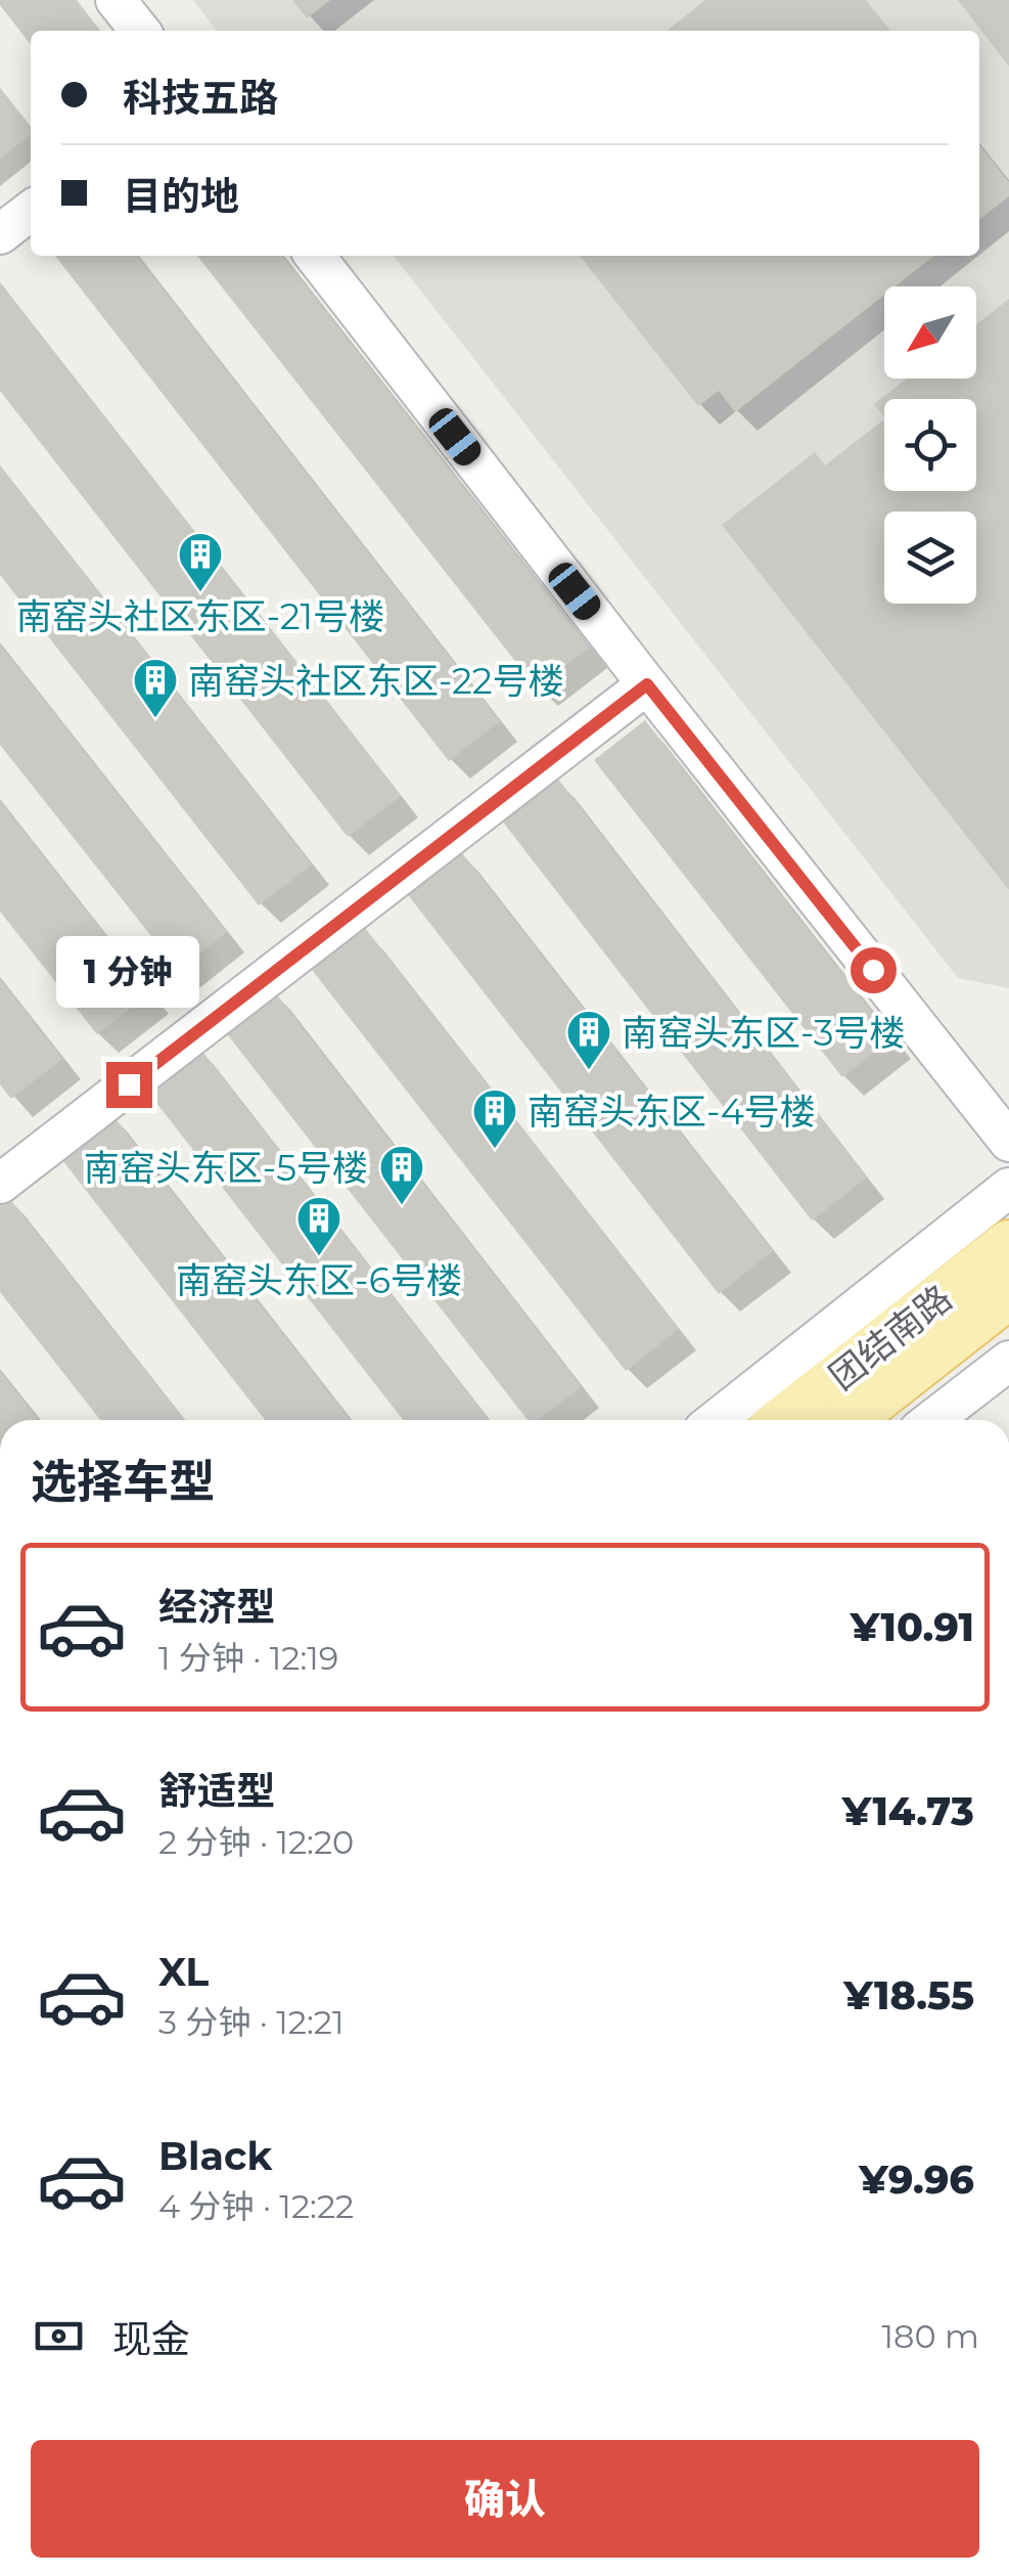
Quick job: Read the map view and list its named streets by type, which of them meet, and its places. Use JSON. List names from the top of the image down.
{
  "streets": {
    "main road": ["团结南路"]
  },
  "places": {
    "building": [
      "南窑头社区东区-21号楼",
      "南窑头社区东区-22号楼",
      "南窑头东区-3号楼",
      "南窑头东区-4号楼",
      "南窑头东区-5号楼",
      "南窑头东区-6号楼"
    ]
  },
  "north": "bottom left",
  "page": {
    "banner": ["科技五路", "目的地"],
    "bubble": "1 分钟",
    "heading": "选择车型",
    "list": [
      {
        "name": "经济型",
        "note": "1 分钟 · 12:19",
        "value": "¥10.91"
      },
      {
        "name": "舒适型",
        "note": "2 分钟 · 12:20",
        "value": "¥14.73"
      },
      {
        "name": "XL",
        "note": "3 分钟 · 12:21",
        "value": "¥18.55"
      },
      {
        "name": "Black",
        "note": "4 分钟 · 12:22",
        "value": "¥9.96"
      }
    ],
    "pay": ["现金", "180 m"],
    "buttons": "确认"
  }
}
